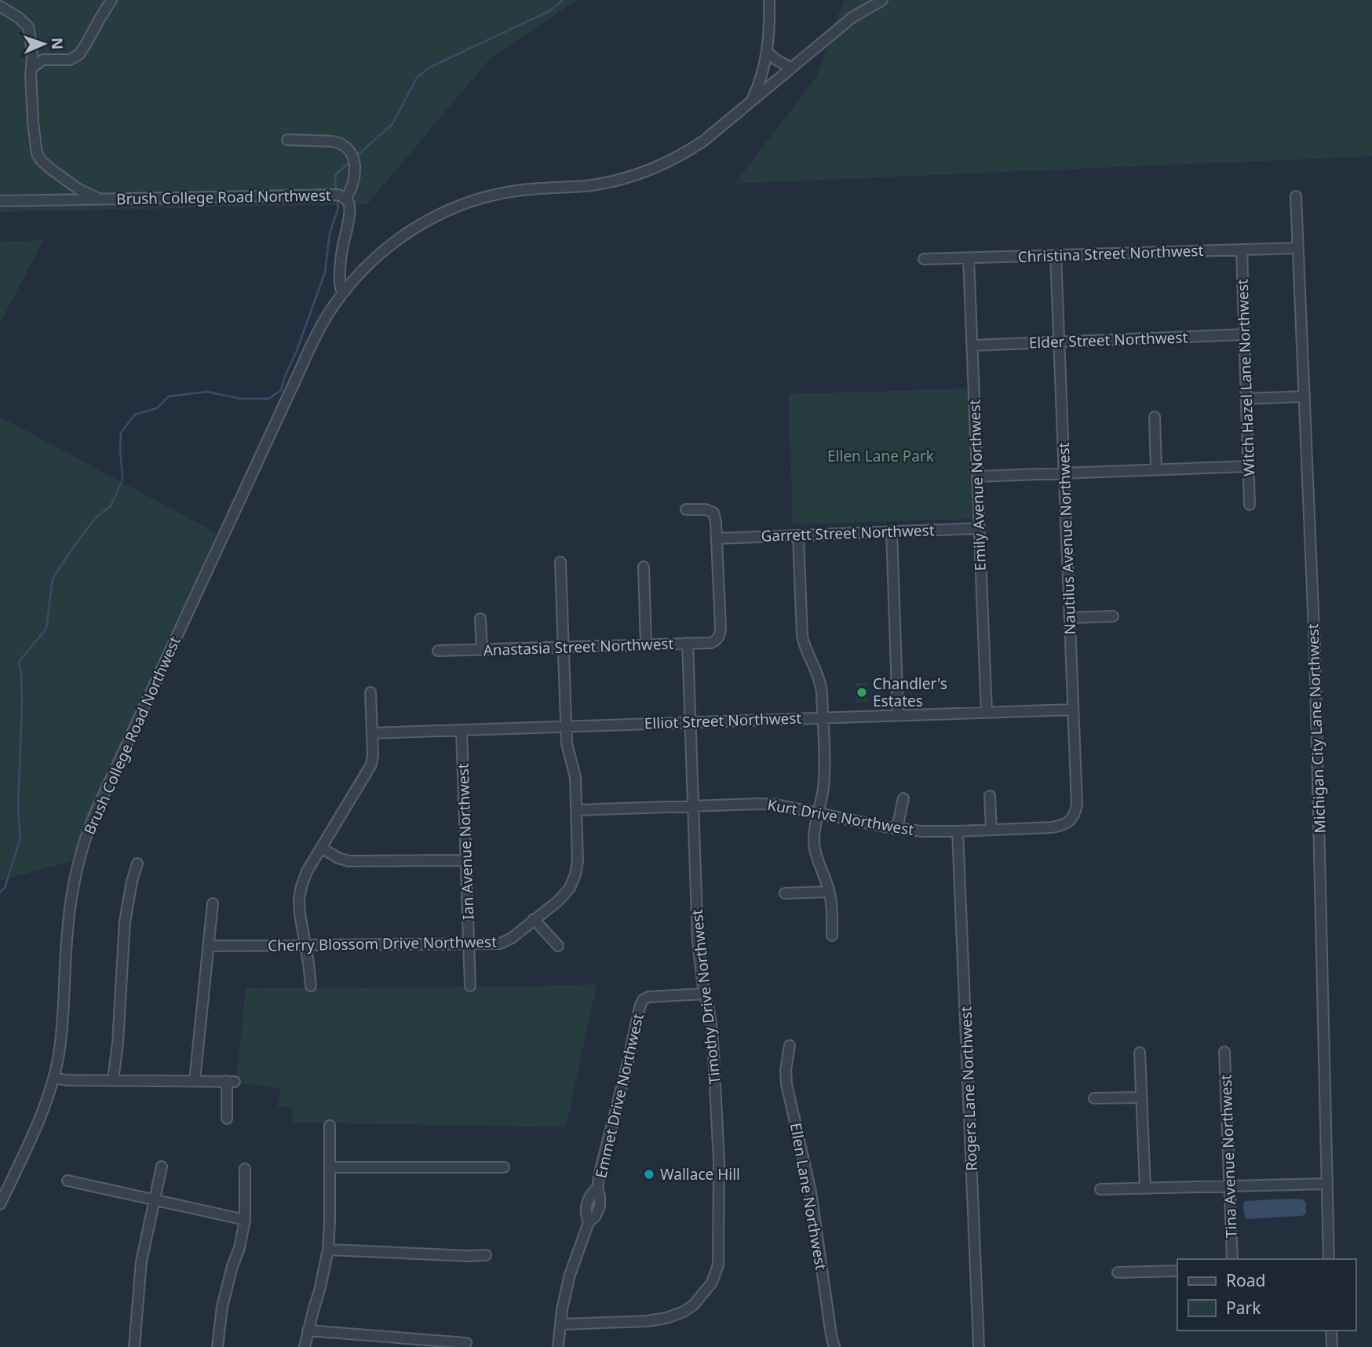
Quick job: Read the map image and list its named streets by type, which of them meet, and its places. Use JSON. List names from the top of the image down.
{
  "streets": {
    "street": [
      "Brush College Road Northwest",
      "Christina Street Northwest",
      "Elder Street Northwest",
      "Witch Hazel Lane Northwest",
      "Emily Avenue Northwest",
      "Garrett Street Northwest",
      "Nautilus Avenue Northwest",
      "Anastasia Street Northwest",
      "Elliot Street Northwest",
      "Michigan City Lane Northwest",
      "Kurt Drive Northwest",
      "Ian Avenue Northwest",
      "Cherry Blossom Drive Northwest",
      "Timothy Drive Northwest",
      "Rogers Lane Northwest",
      "Emmet Drive Northwest",
      "Tina Avenue Northwest",
      "Ellen Lane Northwest"
    ]
  },
  "crossings": [
    ["Christina Street Northwest", "Witch Hazel Lane Northwest"],
    ["Christina Street Northwest", "Emily Avenue Northwest"],
    ["Christina Street Northwest", "Nautilus Avenue Northwest"],
    ["Christina Street Northwest", "Michigan City Lane Northwest"],
    ["Elder Street Northwest", "Witch Hazel Lane Northwest"],
    ["Elder Street Northwest", "Emily Avenue Northwest"],
    ["Elder Street Northwest", "Nautilus Avenue Northwest"],
    ["Emily Avenue Northwest", "Garrett Street Northwest"],
    ["Emily Avenue Northwest", "Elliot Street Northwest"],
    ["Garrett Street Northwest", "Anastasia Street Northwest"],
    ["Nautilus Avenue Northwest", "Elliot Street Northwest"],
    ["Nautilus Avenue Northwest", "Kurt Drive Northwest"],
    ["Anastasia Street Northwest", "Cherry Blossom Drive Northwest"],
    ["Anastasia Street Northwest", "Timothy Drive Northwest"],
    ["Elliot Street Northwest", "Ian Avenue Northwest"],
    ["Elliot Street Northwest", "Cherry Blossom Drive Northwest"],
    ["Elliot Street Northwest", "Timothy Drive Northwest"],
    ["Kurt Drive Northwest", "Cherry Blossom Drive Northwest"],
    ["Kurt Drive Northwest", "Timothy Drive Northwest"],
    ["Kurt Drive Northwest", "Rogers Lane Northwest"],
    ["Ian Avenue Northwest", "Cherry Blossom Drive Northwest"],
    ["Timothy Drive Northwest", "Emmet Drive Northwest"]
  ],
  "parks": ["Ellen Lane Park"],
  "places": ["Chandler's Estates", "Wallace Hill"],
  "legend": ["Road", "Park"],
  "north": "right"
}
